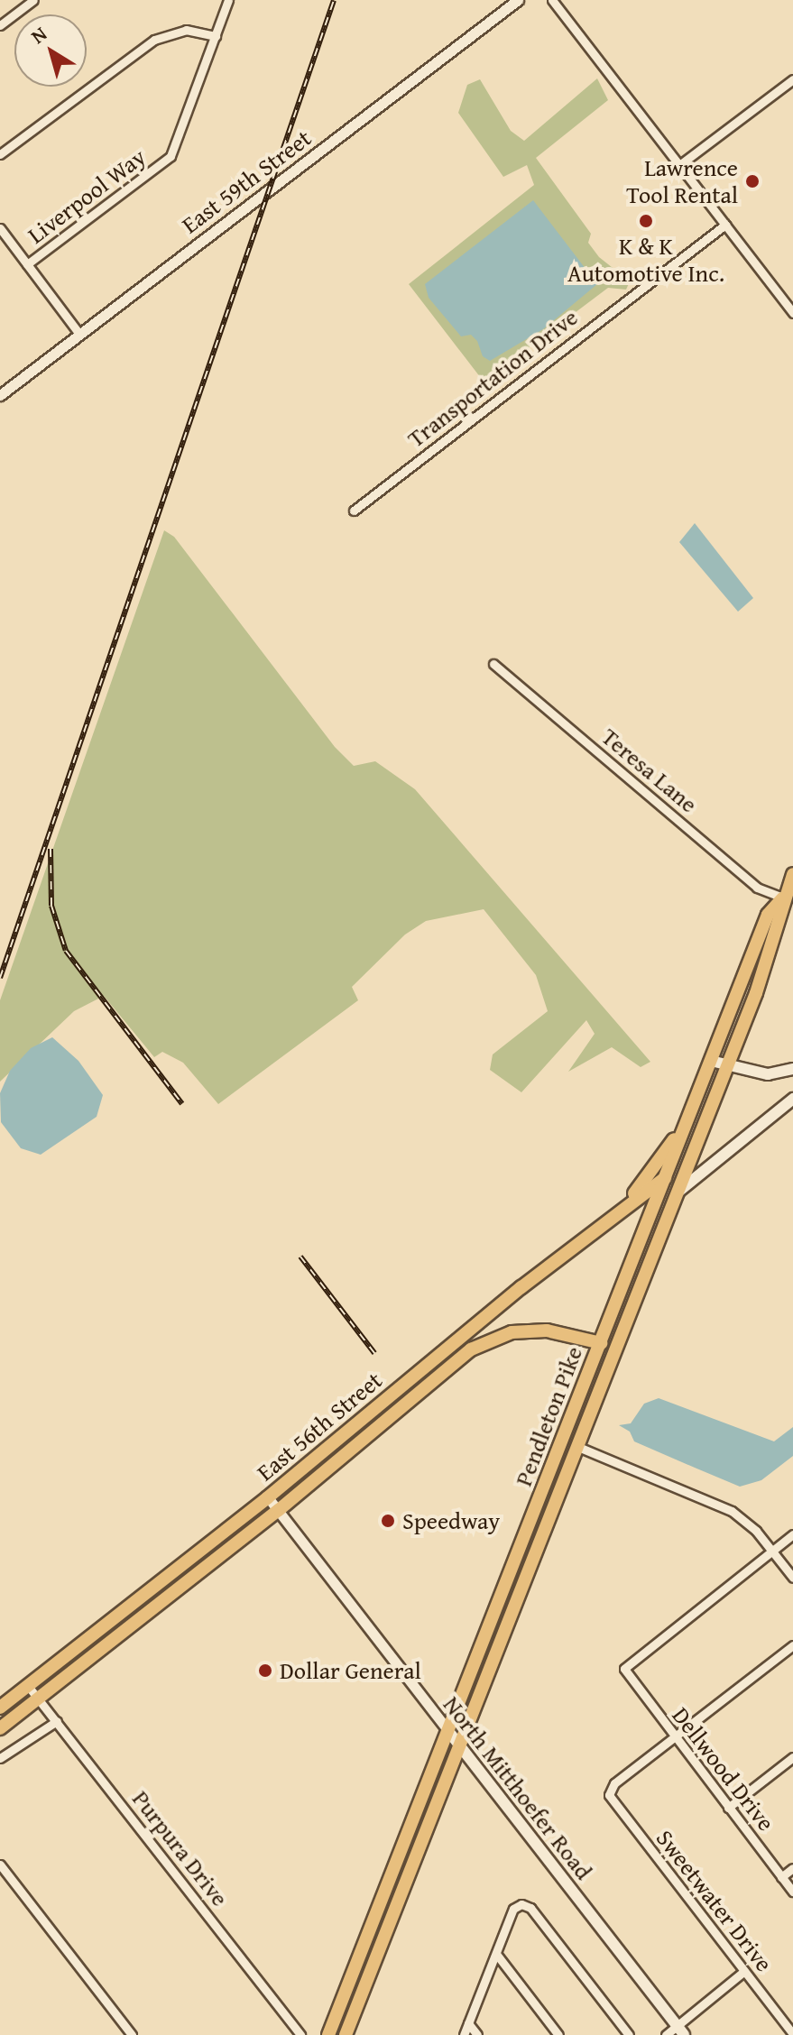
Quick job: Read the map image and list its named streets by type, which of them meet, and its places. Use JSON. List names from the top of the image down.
{
  "streets": {
    "main road": ["Pendleton Pike", "East 56th Street", "North Mitthoefer Road"],
    "street": [
      "East 59th Street",
      "Liverpool Way",
      "Transportation Drive",
      "Teresa Lane",
      "Dellwood Drive",
      "Purpura Drive",
      "Sweetwater Drive"
    ]
  },
  "crossings": [
    ["Teresa Lane", "Pendleton Pike"],
    ["Pendleton Pike", "East 56th Street"],
    ["Pendleton Pike", "North Mitthoefer Road"],
    ["East 56th Street", "North Mitthoefer Road"],
    ["East 56th Street", "Purpura Drive"],
    ["Dellwood Drive", "Sweetwater Drive"]
  ],
  "places": [
    "Lawrence Tool Rental",
    "K & K Automotive Inc.",
    "Speedway",
    "Dollar General"
  ],
  "north": "top left"
}
